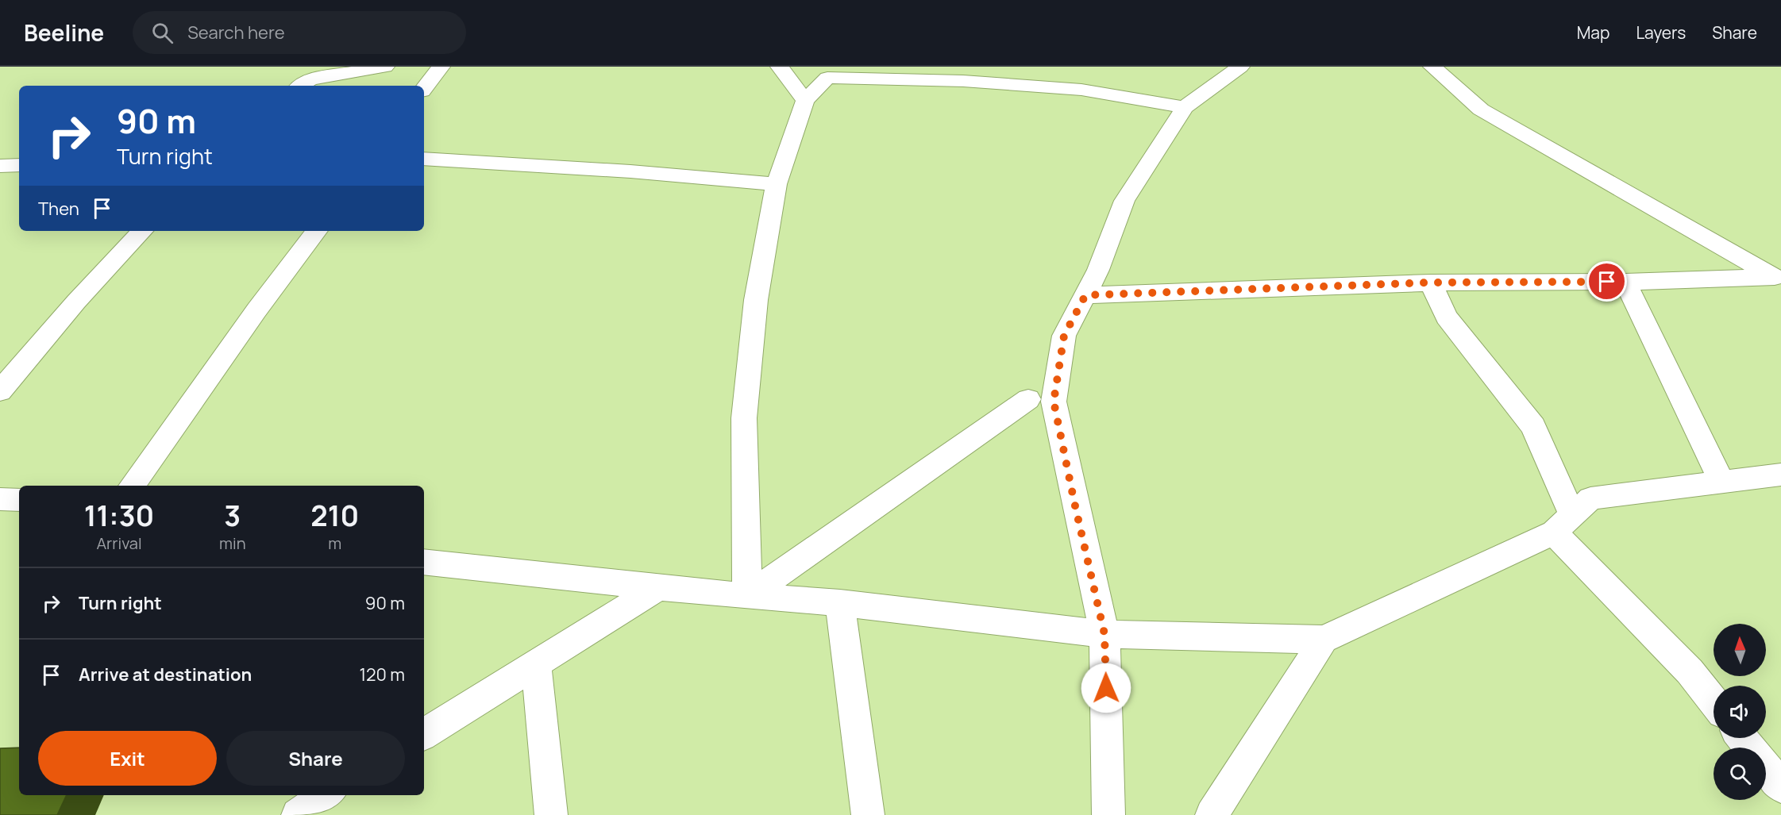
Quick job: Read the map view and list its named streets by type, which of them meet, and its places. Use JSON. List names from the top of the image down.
{
  "north": "top",
  "page": {
    "header": "Beeline",
    "search": "Search here",
    "nav": ["Map", "Layers", "Share"],
    "turn": ["90 m", "Turn right"],
    "then": "Then",
    "eta": [
      "11:30",
      "Arrival",
      "3",
      "min",
      "210",
      "m"
    ],
    "list": [
      {
        "name": "Turn right",
        "value": "90 m"
      },
      {
        "name": "Arrive at destination",
        "value": "120 m"
      }
    ],
    "buttons": ["Exit", "Share"]
  }
}
